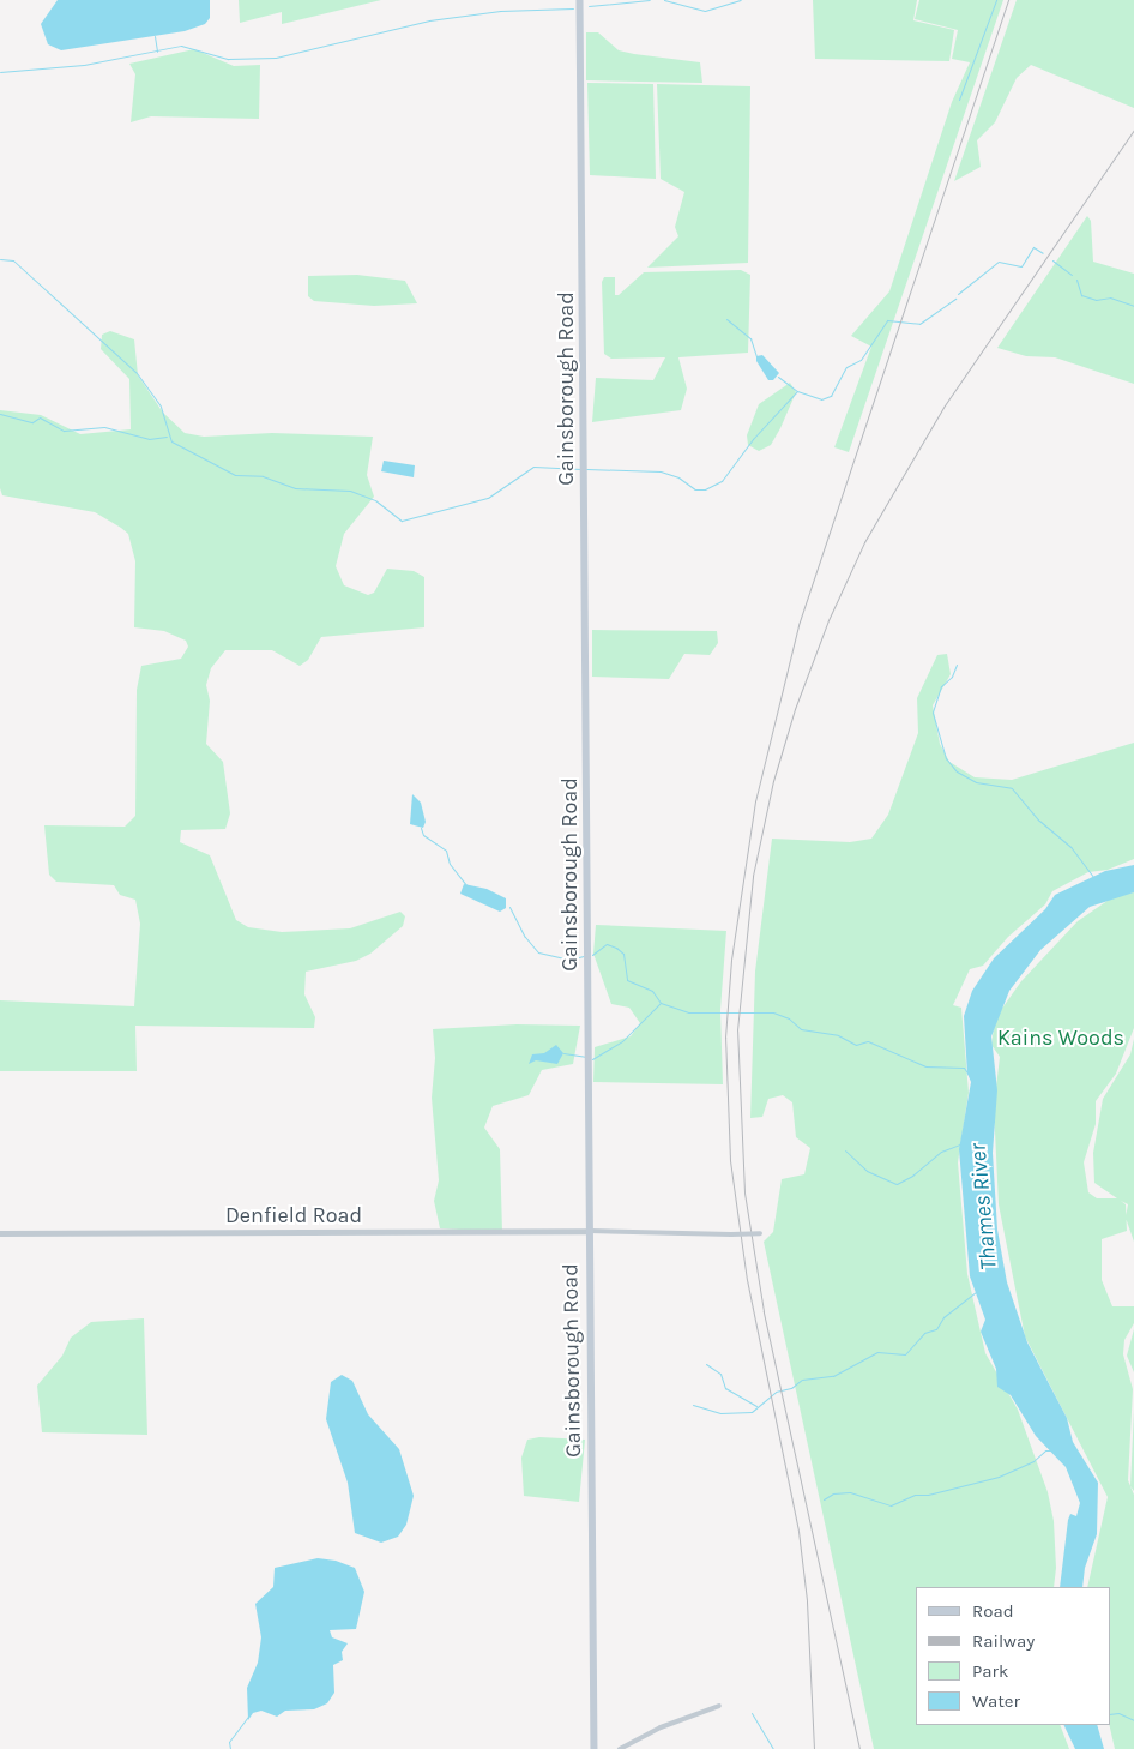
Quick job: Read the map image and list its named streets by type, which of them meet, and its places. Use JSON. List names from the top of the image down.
{
  "streets": {
    "main road": ["Gainsborough Road"],
    "street": ["Denfield Road"]
  },
  "crossings": [
    ["Gainsborough Road", "Denfield Road"]
  ],
  "water": ["Thames River"],
  "parks": ["Kains Woods"],
  "legend": [
    "Road",
    "Railway",
    "Park",
    "Water"
  ]
}
